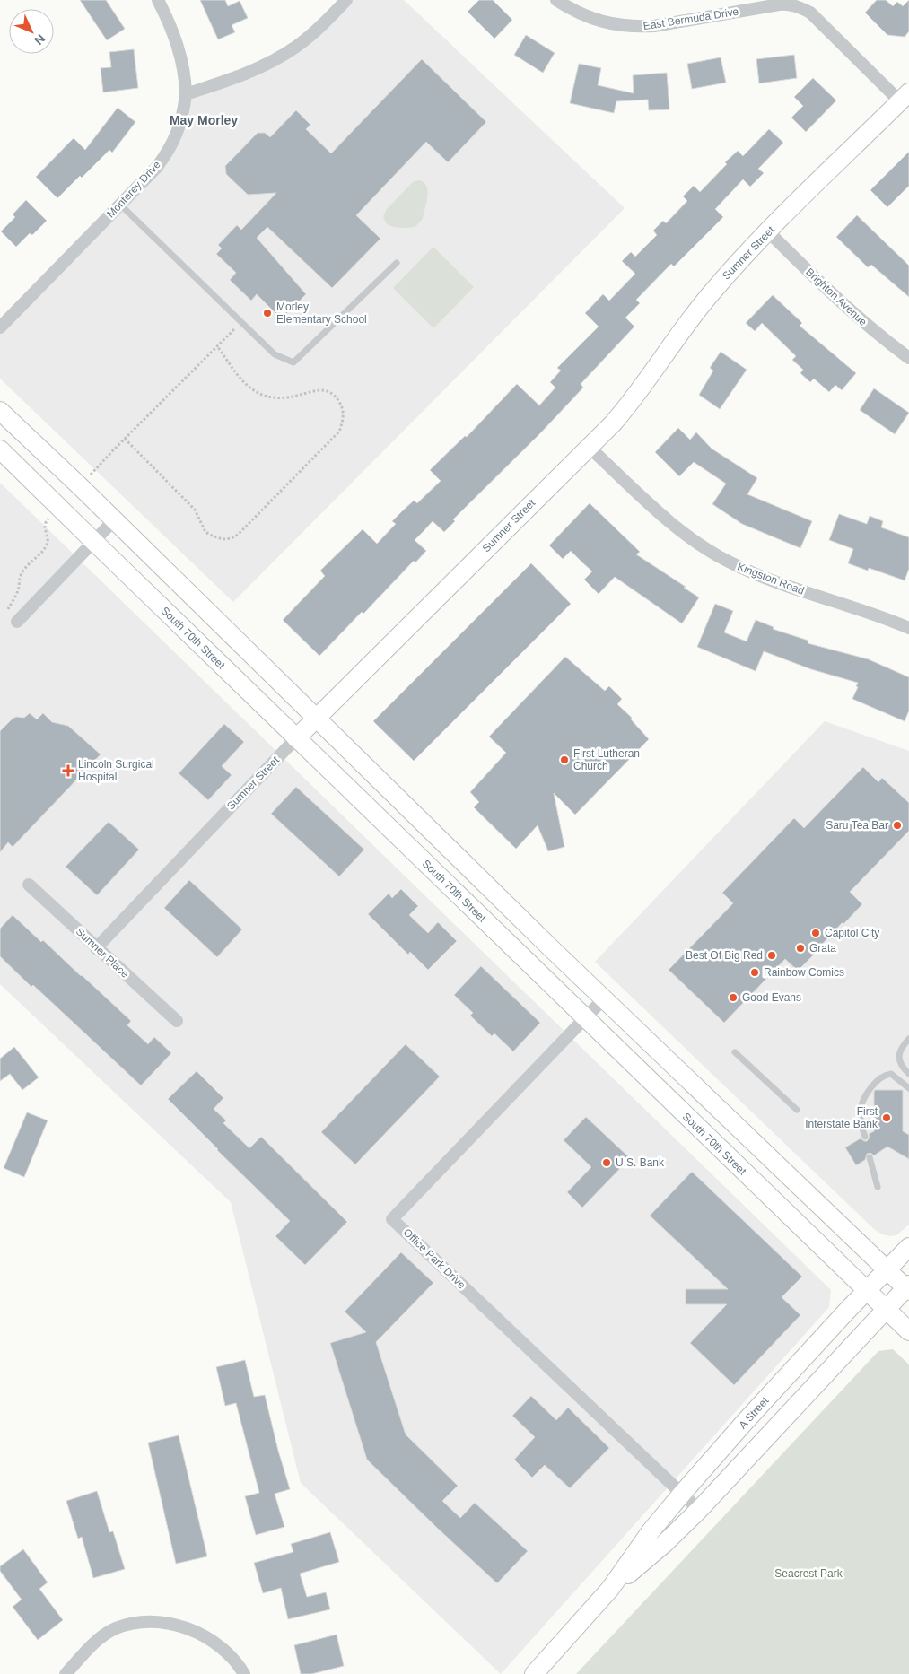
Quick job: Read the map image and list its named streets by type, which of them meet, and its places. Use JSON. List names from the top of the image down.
{
  "streets": {
    "main road": ["Sumner Street", "South 70th Street", "A Street"],
    "street": [
      "East Bermuda Drive",
      "Monterey Drive",
      "Brighton Avenue",
      "Kingston Road",
      "Sumner Place",
      "Office Park Drive"
    ]
  },
  "crossings": [
    ["East Bermuda Drive", "Sumner Street"],
    ["Sumner Street", "Brighton Avenue"],
    ["Sumner Street", "Kingston Road"],
    ["Sumner Street", "South 70th Street"],
    ["Sumner Street", "Sumner Place"],
    ["South 70th Street", "Office Park Drive"],
    ["South 70th Street", "A Street"],
    ["Office Park Drive", "A Street"]
  ],
  "districts": ["May Morley"],
  "parks": ["Seacrest Park"],
  "places": {
    "other": [
      "Morley Elementary School",
      "First Lutheran Church",
      "Saru Tea Bar",
      "Capitol City",
      "Grata",
      "Best Of Big Red",
      "Rainbow Comics",
      "Good Evans",
      "First Interstate Bank",
      "U.S. Bank"
    ],
    "health": ["Lincoln Surgical Hospital"]
  },
  "north": "bottom right"
}
